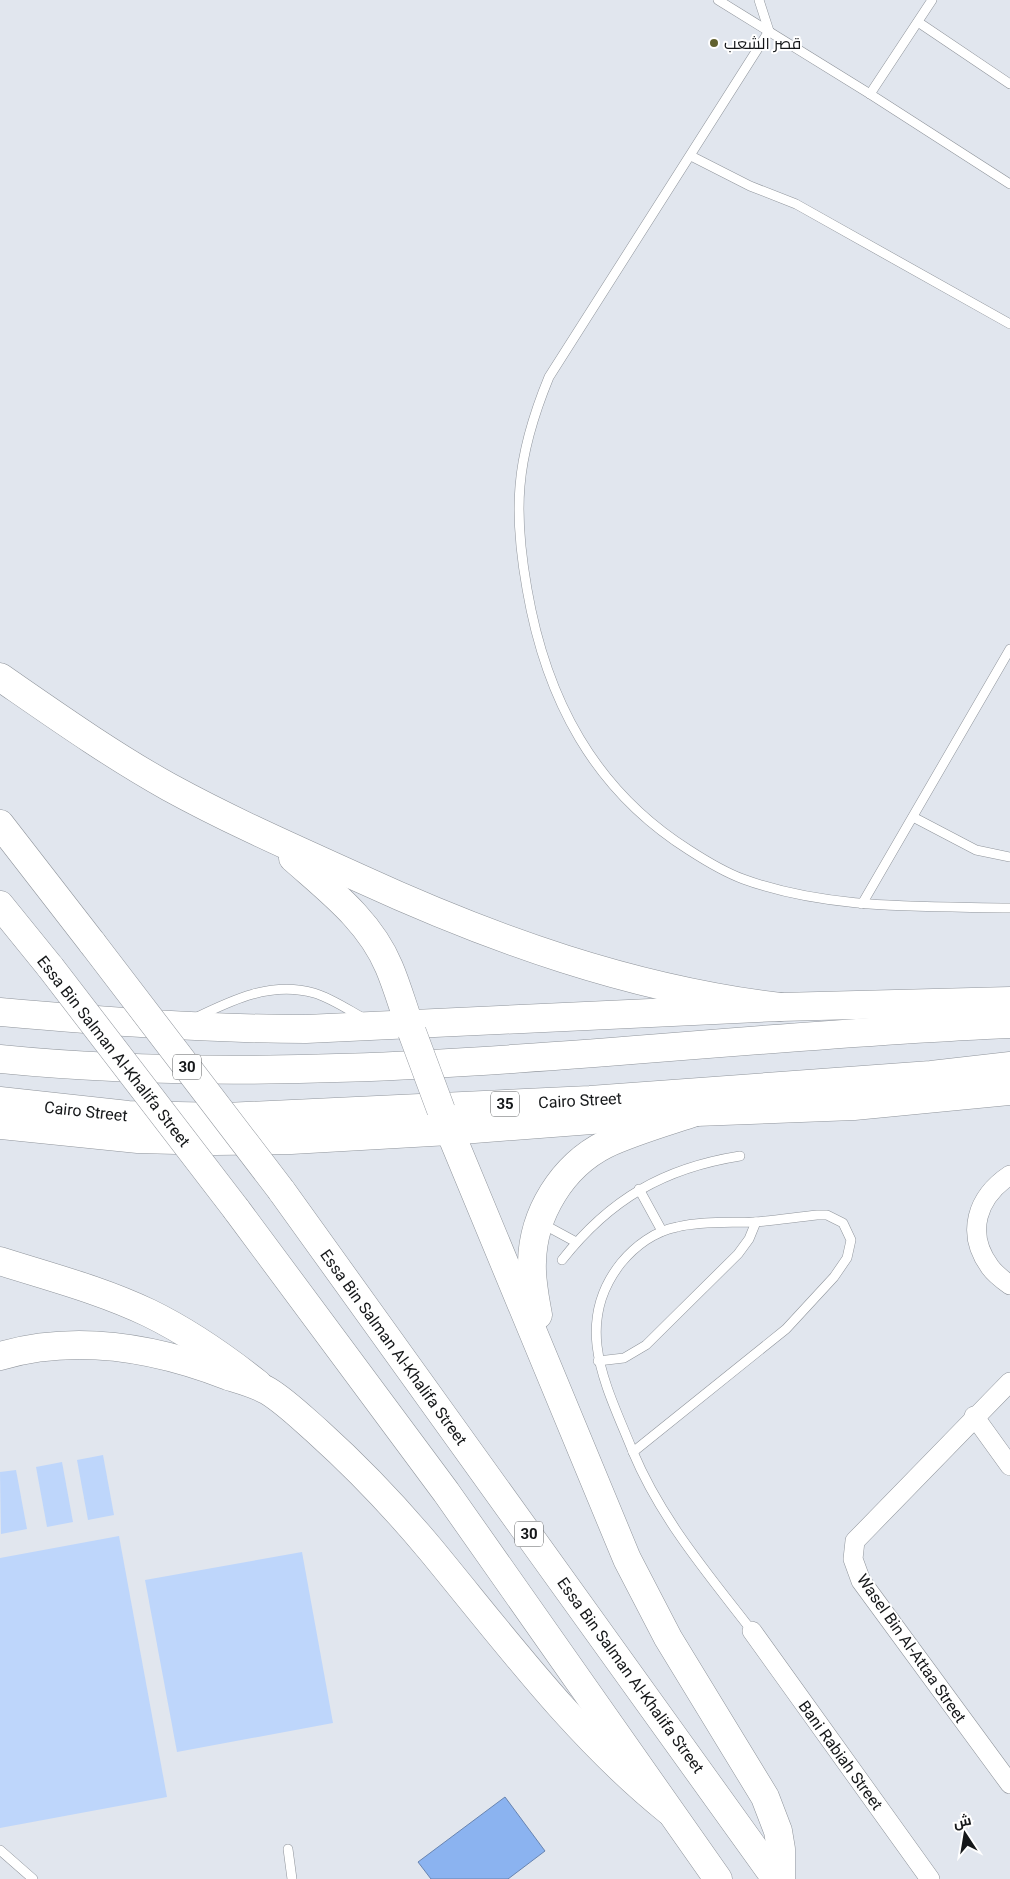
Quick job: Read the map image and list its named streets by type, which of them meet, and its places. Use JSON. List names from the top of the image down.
{
  "streets": {
    "main road": [
      "Essa Bin Salman Al-Khalifa Street",
      "30",
      "Cairo Street",
      "35"
    ],
    "street": ["Wasel Bin Al-Attaa Street", "Bani Rabiah Street"]
  },
  "places": ["قصر الشعب"],
  "north": "top"
}
